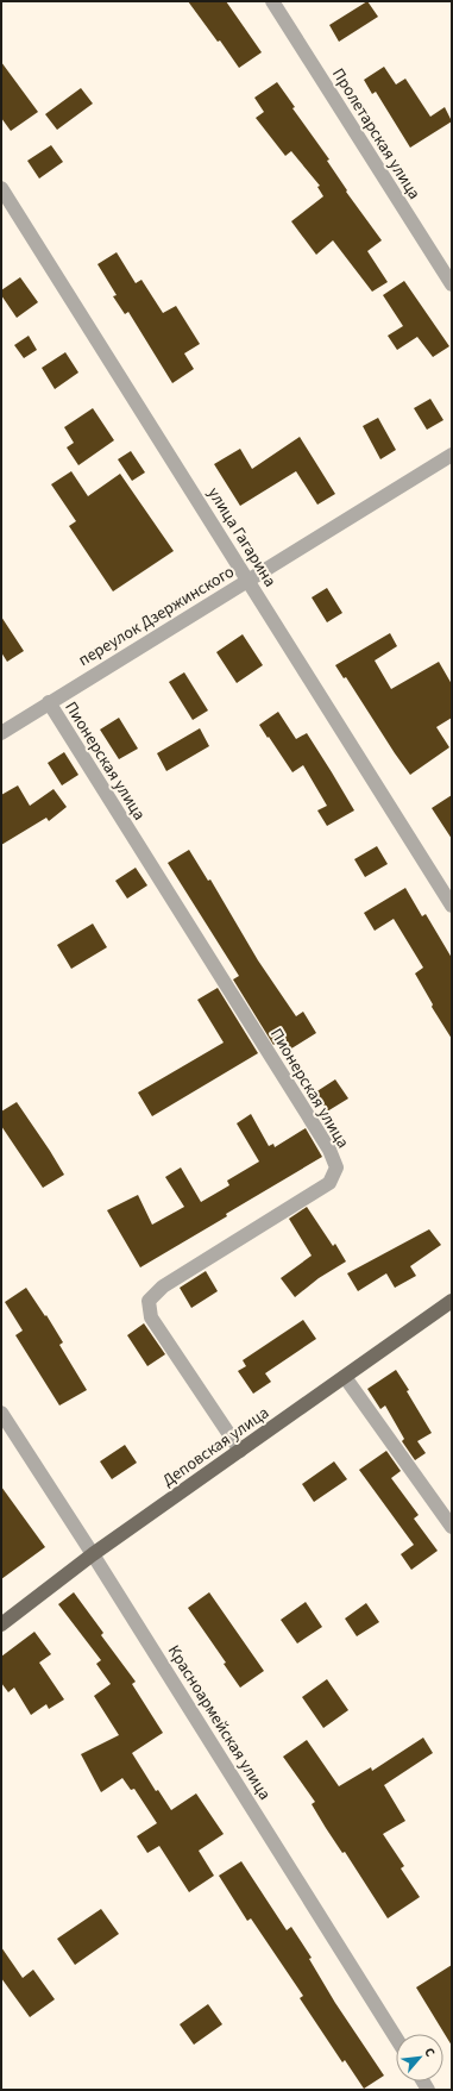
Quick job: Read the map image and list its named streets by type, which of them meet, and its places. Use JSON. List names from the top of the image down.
{
  "streets": {
    "main road": ["Деповская улица"],
    "street": [
      "Пролетарская улица",
      "улица Гагарина",
      "переулок Дзержинского",
      "Пионерская улица",
      "Красноармейская улица"
    ]
  },
  "crossings": [
    ["улица Гагарина", "переулок Дзержинского"],
    ["переулок Дзержинского", "Пионерская улица"],
    ["Пионерская улица", "Деповская улица"],
    ["Деповская улица", "Красноармейская улица"]
  ],
  "north": "top right"
}
